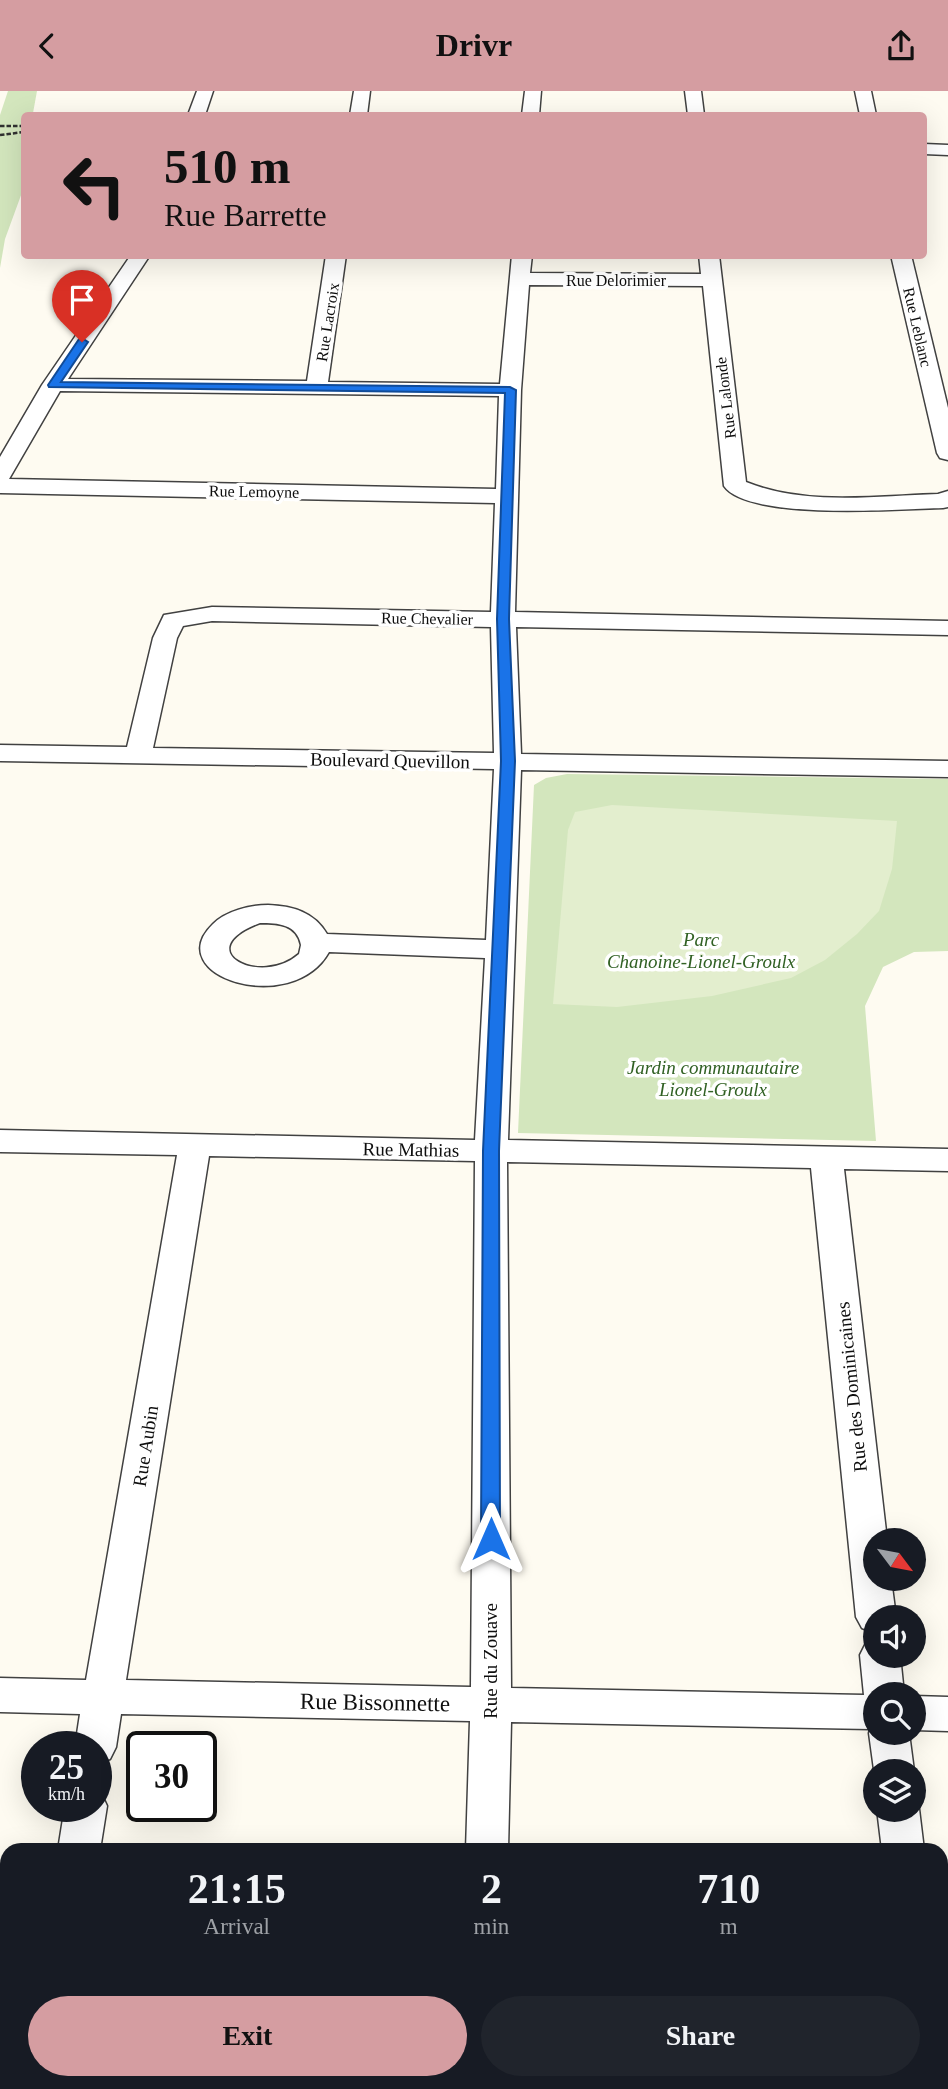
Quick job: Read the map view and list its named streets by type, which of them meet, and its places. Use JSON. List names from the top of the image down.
{
  "streets": {
    "street": [
      "Rue Delorimier",
      "Rue Lacroix",
      "Rue Leblanc",
      "Rue Lalonde",
      "Rue Lemoyne",
      "Rue Chevalier",
      "Boulevard Quevillon",
      "Rue Mathias",
      "Rue des Dominicaines",
      "Rue Aubin",
      "Rue du Zouave",
      "Rue Bissonnette"
    ]
  },
  "crossings": [
    ["Rue Delorimier", "Rue Lalonde"],
    ["Rue Delorimier", "Rue du Zouave"],
    ["Rue Lemoyne", "Rue du Zouave"],
    ["Rue Chevalier", "Boulevard Quevillon"],
    ["Rue Chevalier", "Rue du Zouave"],
    ["Boulevard Quevillon", "Rue du Zouave"],
    ["Rue Mathias", "Rue des Dominicaines"],
    ["Rue Mathias", "Rue Aubin"],
    ["Rue Mathias", "Rue du Zouave"],
    ["Rue Aubin", "Rue Bissonnette"],
    ["Rue du Zouave", "Rue Bissonnette"]
  ],
  "parks": ["Parc Chanoine-Lionel-Groulx", "Jardin communautaire Lionel-Groulx"],
  "north": "bottom right",
  "page": {
    "header": "Drivr",
    "turn": ["510 m", "Rue Barrette"],
    "speed": "25 km/h",
    "limit": "30",
    "eta": [
      "21:15",
      "Arrival",
      "2",
      "min",
      "710",
      "m"
    ],
    "buttons": ["Exit", "Share"]
  }
}
